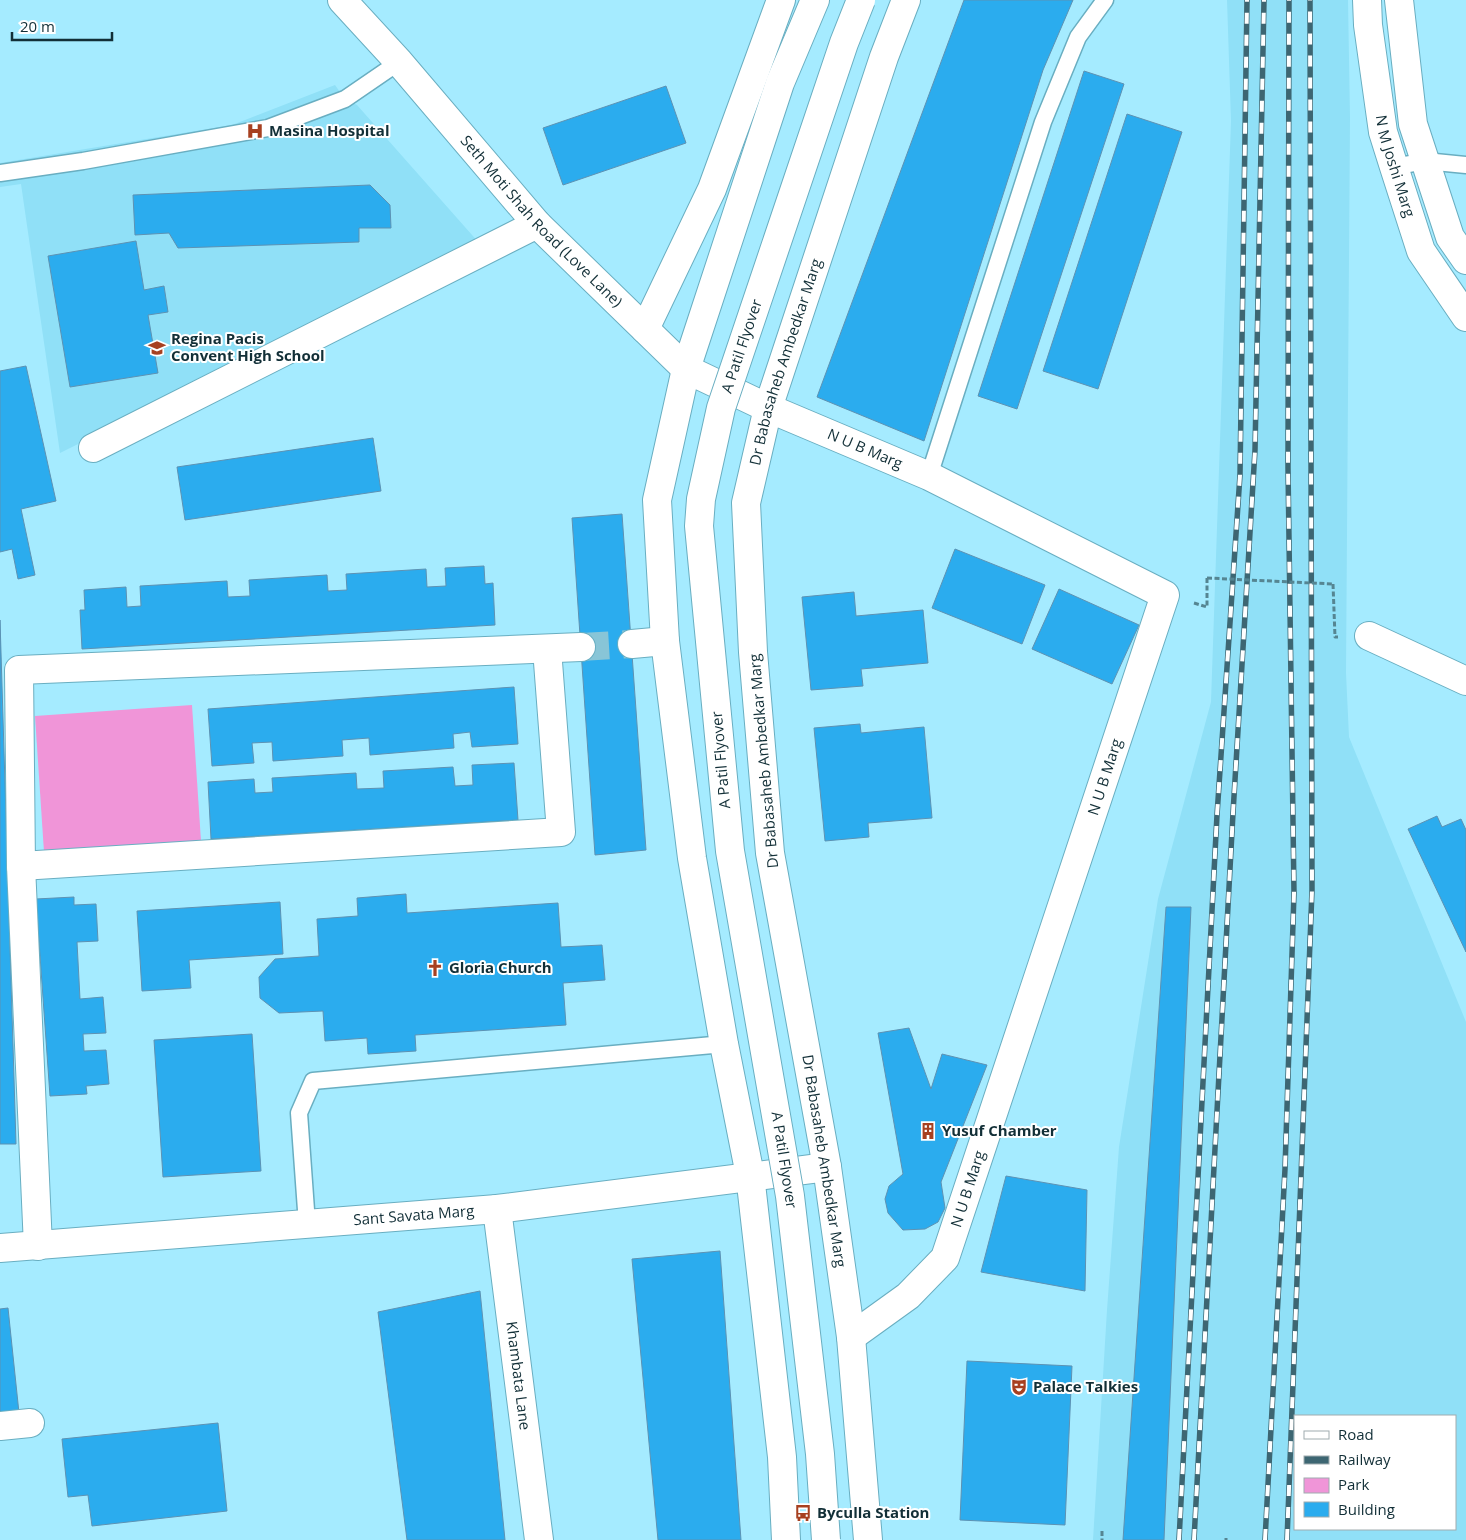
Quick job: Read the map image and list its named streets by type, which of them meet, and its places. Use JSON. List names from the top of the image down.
{
  "streets": {
    "main road": [
      "N M Joshi Marg",
      "Seth Moti Shah Road (Love Lane)",
      "A Patil Flyover",
      "Dr Babasaheb Ambedkar Marg",
      "N U B Marg",
      "Sant Savata Marg",
      "Khambata Lane"
    ]
  },
  "crossings": [
    ["Seth Moti Shah Road (Love Lane)", "Dr Babasaheb Ambedkar Marg"],
    ["Seth Moti Shah Road (Love Lane)", "N U B Marg"],
    ["Dr Babasaheb Ambedkar Marg", "N U B Marg"],
    ["Dr Babasaheb Ambedkar Marg", "Sant Savata Marg"],
    ["Sant Savata Marg", "Khambata Lane"]
  ],
  "places": {
    "hospital": ["Masina Hospital"],
    "school or university": ["Regina Pacis Convent High School"],
    "church": ["Gloria Church"],
    "building": ["Yusuf Chamber"],
    "theatre": ["Palace Talkies"],
    "bus stop": ["Byculla Station"]
  },
  "legend": [
    "Road",
    "Railway",
    "Park",
    "Building"
  ],
  "scale_bar": "20 m"
}
